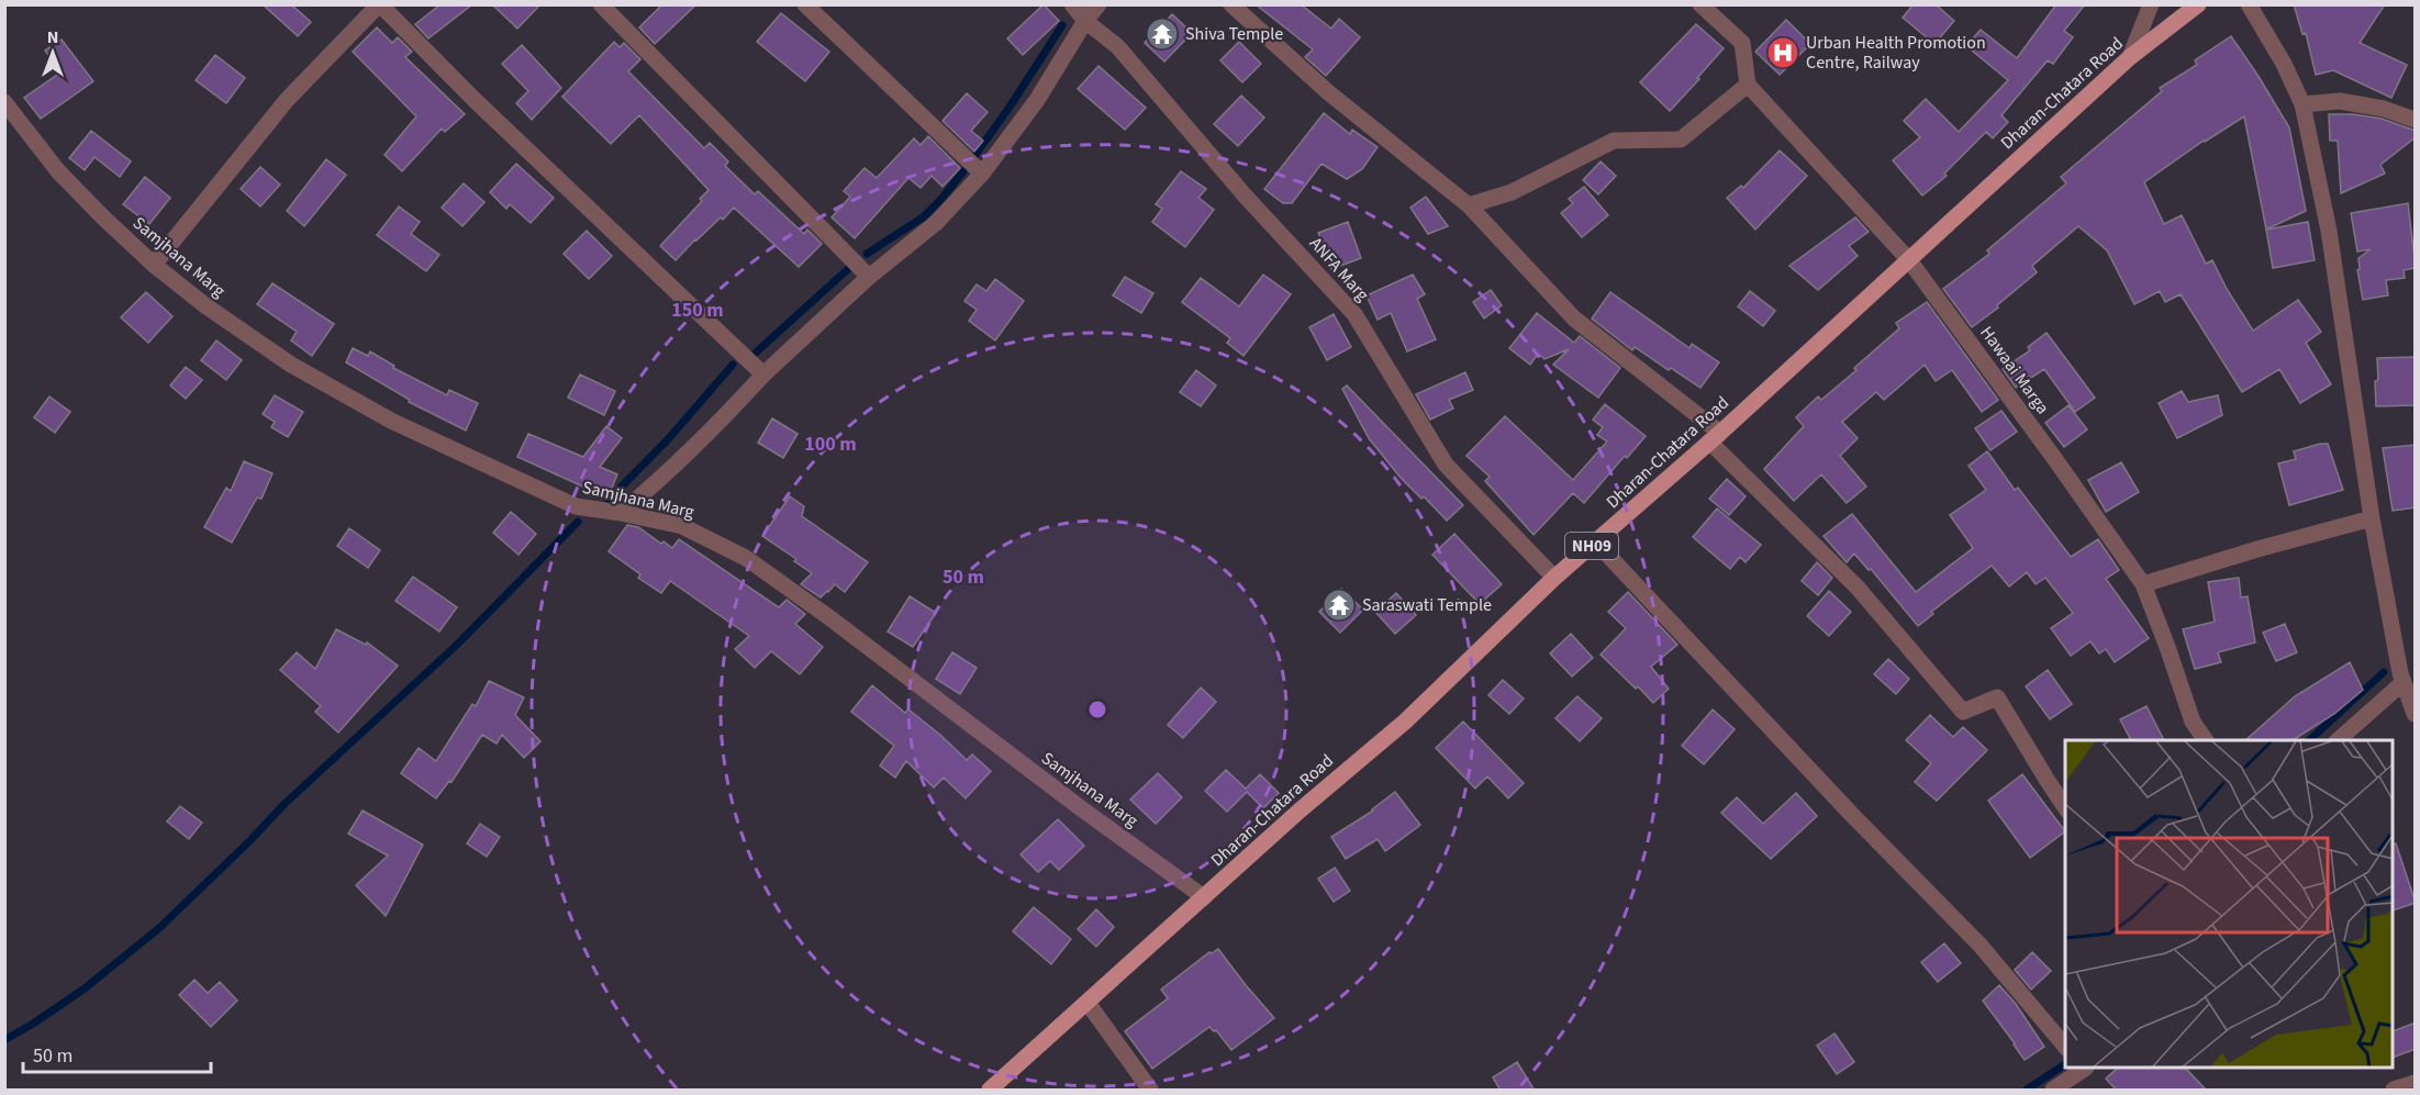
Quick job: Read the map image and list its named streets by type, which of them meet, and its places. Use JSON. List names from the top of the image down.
{
  "streets": {
    "main road": ["Dharan-Chatara Road", "NH09"],
    "street": ["Samjhana Marg", "ANFA Marg", "Hawaai Marga"]
  },
  "crossings": [
    ["Dharan-Chatara Road", "Samjhana Marg"],
    ["Dharan-Chatara Road", "ANFA Marg"],
    ["Dharan-Chatara Road", "Hawaai Marga"]
  ],
  "places": {
    "temple": ["Shiva Temple", "Saraswati Temple"],
    "hospital": ["Urban Health Promotion Centre, Railway"]
  },
  "scale_bar": "50 m",
  "north": "top",
  "rings": ["150 m", "100 m", "50 m"]
}
